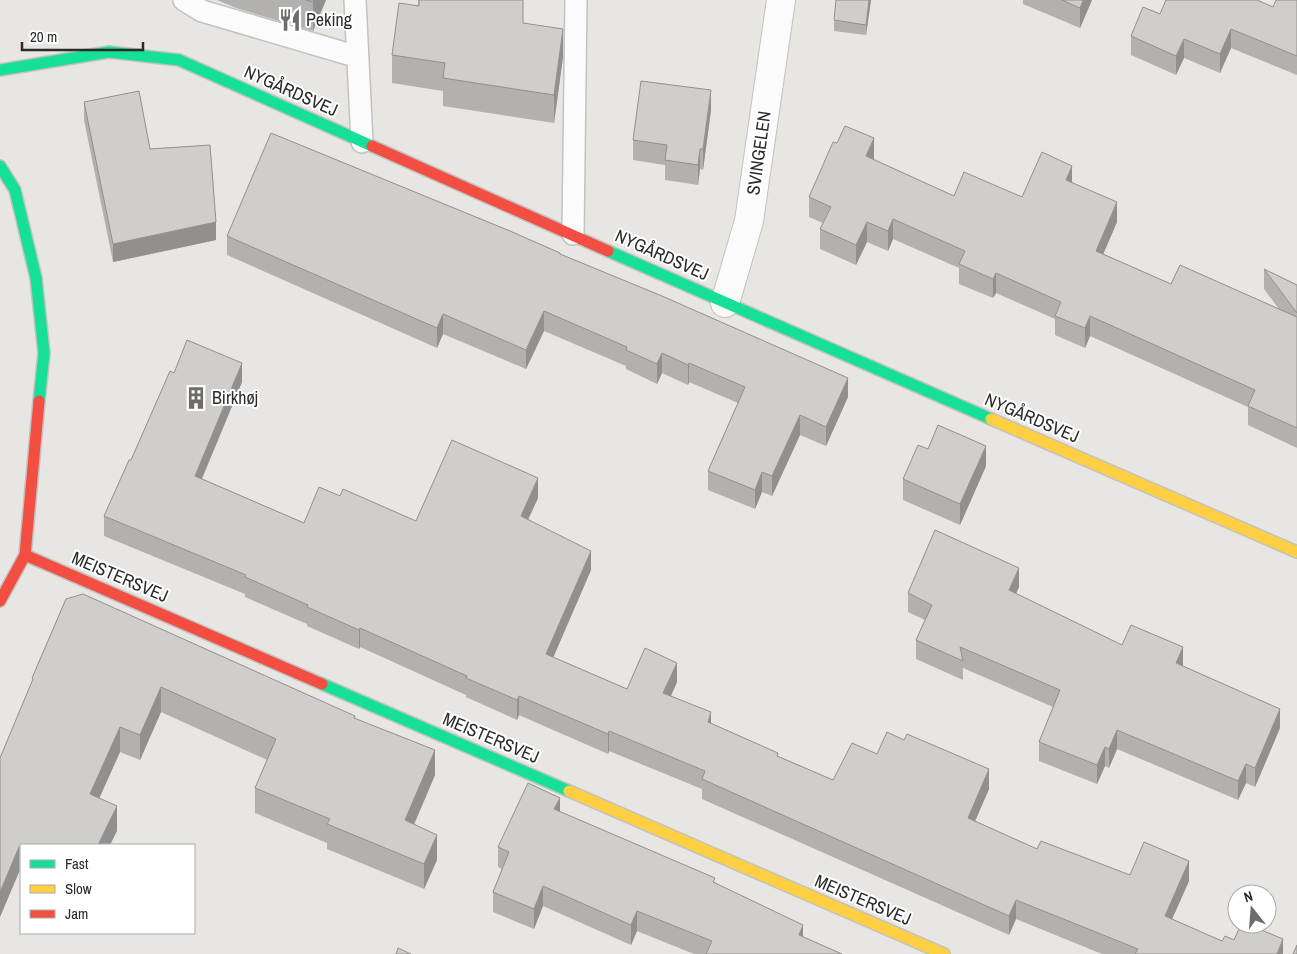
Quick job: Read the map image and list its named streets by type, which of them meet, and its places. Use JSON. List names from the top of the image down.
{
  "streets": {
    "street": ["NYGÅRDSVEJ", "SVINGELEN", "MEISTERSVEJ"]
  },
  "crossings": [
    ["NYGÅRDSVEJ", "SVINGELEN"]
  ],
  "places": {
    "restaurant": ["Peking"],
    "building": ["Birkhøj"]
  },
  "legend": ["Fast", "Slow", "Jam"],
  "scale_bar": "20 m",
  "north": "top"
}
